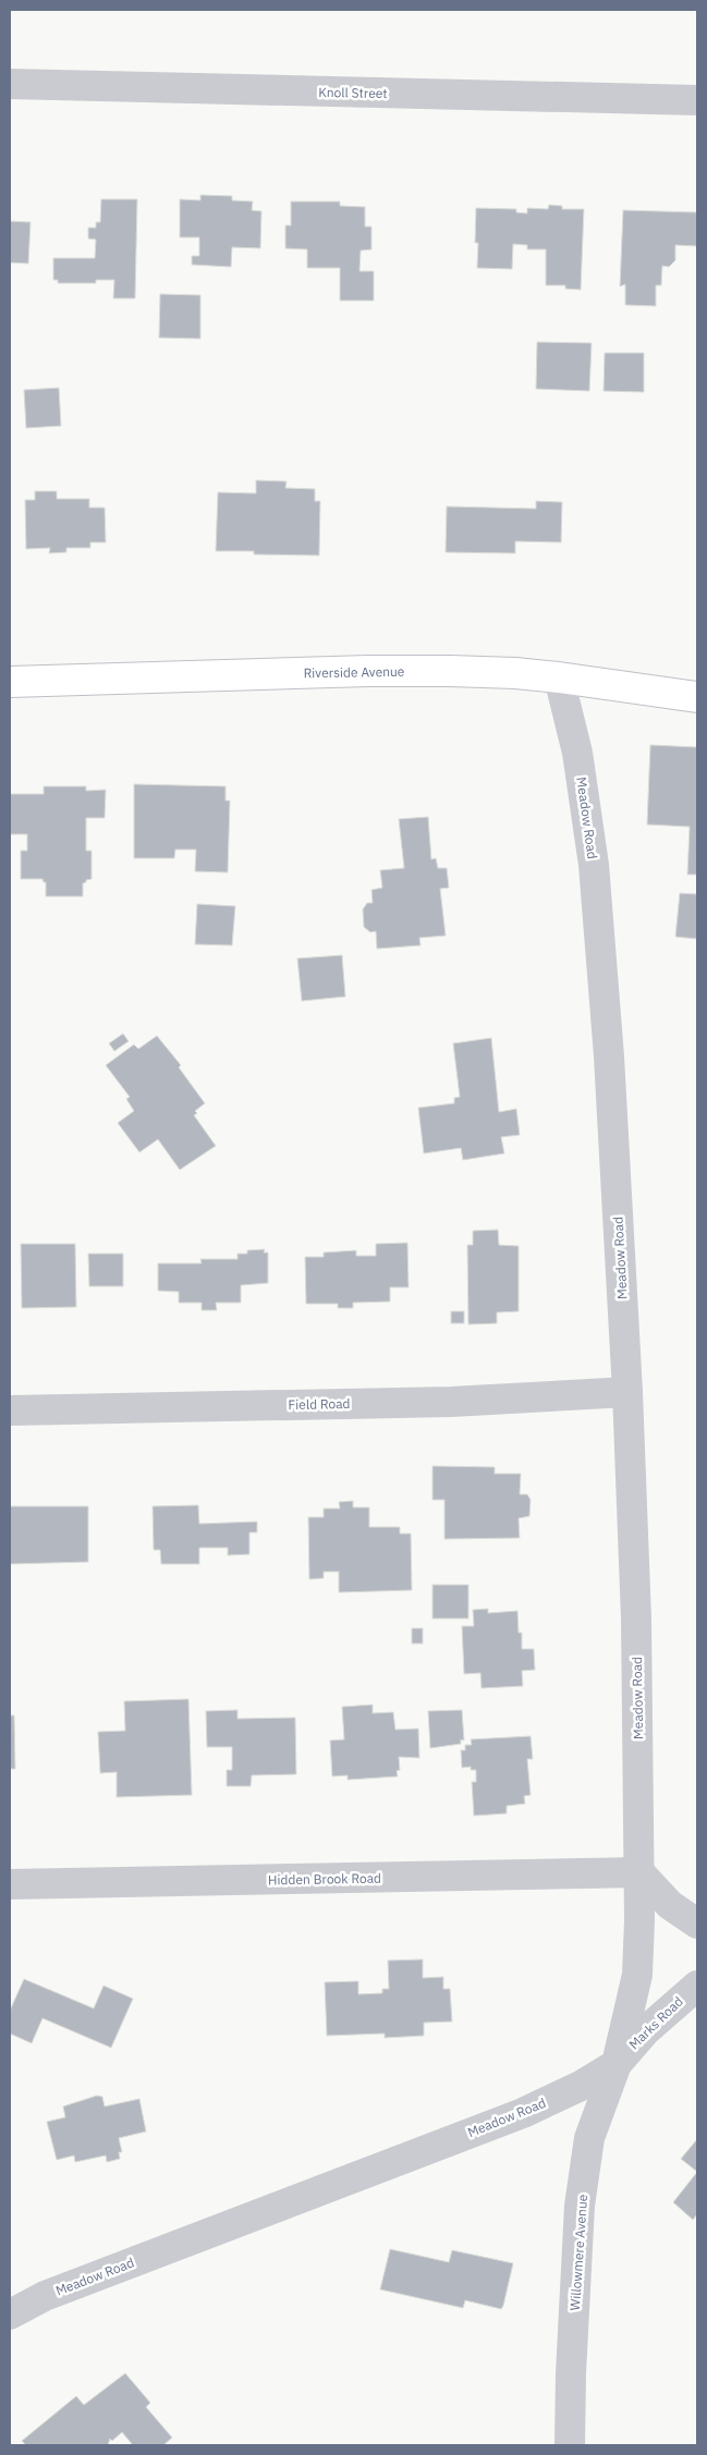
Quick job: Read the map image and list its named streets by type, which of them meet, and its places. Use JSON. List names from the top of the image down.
{
  "streets": {
    "street": [
      "Knoll Street",
      "Riverside Avenue",
      "Meadow Road",
      "Field Road",
      "Hidden Brook Road",
      "Marks Road",
      "Willowmere Avenue"
    ]
  },
  "crossings": [
    ["Riverside Avenue", "Meadow Road"],
    ["Meadow Road", "Field Road"],
    ["Meadow Road", "Hidden Brook Road"],
    ["Meadow Road", "Marks Road"],
    ["Meadow Road", "Willowmere Avenue"],
    ["Marks Road", "Willowmere Avenue"]
  ]
}
